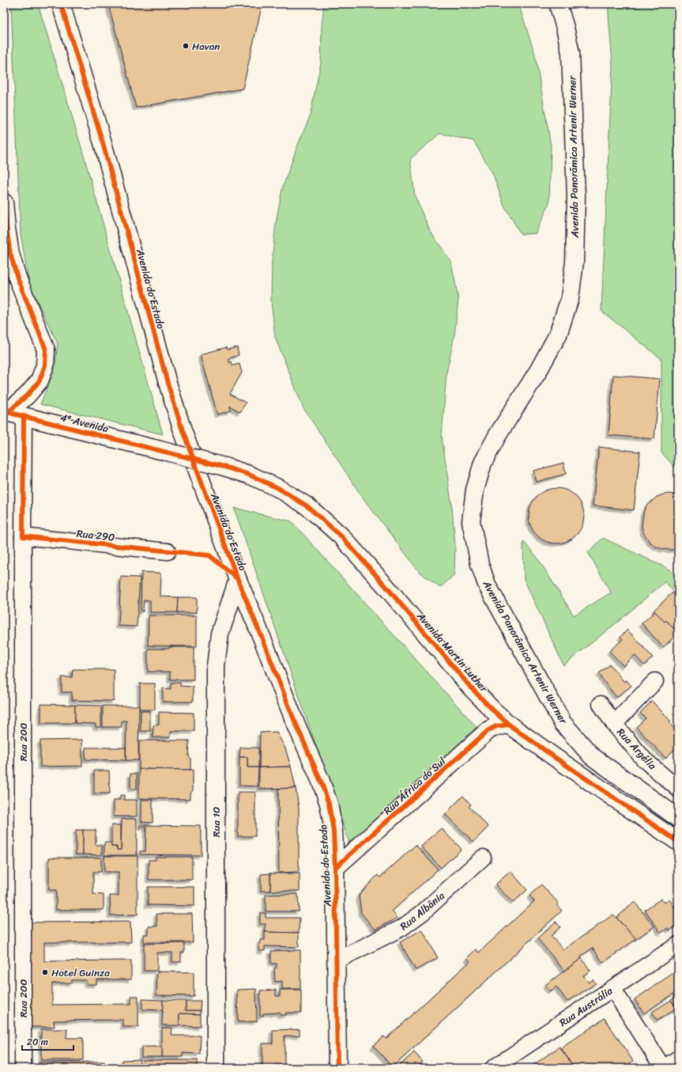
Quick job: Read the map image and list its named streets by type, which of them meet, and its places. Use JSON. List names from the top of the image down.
{
  "streets": {
    "main road": [
      "Avenida Panorâmica Artenir Werner",
      "Avenida do Estado",
      "4ª Avenida",
      "Avenida Martin Luther",
      "Rua África do Sul",
      "Rua 10"
    ],
    "street": [
      "Rua 290",
      "Rua 200",
      "Rua Argélia",
      "Rua Albânia",
      "Rua Austrália"
    ]
  },
  "crossings": [
    ["Avenida do Estado", "Rua África do Sul"],
    ["Avenida do Estado", "Rua 10"],
    ["Avenida do Estado", "Rua Albânia"],
    ["4ª Avenida", "Avenida Martin Luther"],
    ["4ª Avenida", "Rua 200"],
    ["Rua 290", "Rua 200"],
    ["Avenida Martin Luther", "Rua África do Sul"]
  ],
  "places": ["Havan", "Hotel Guinza"],
  "scale_bar": "20 m"
}
